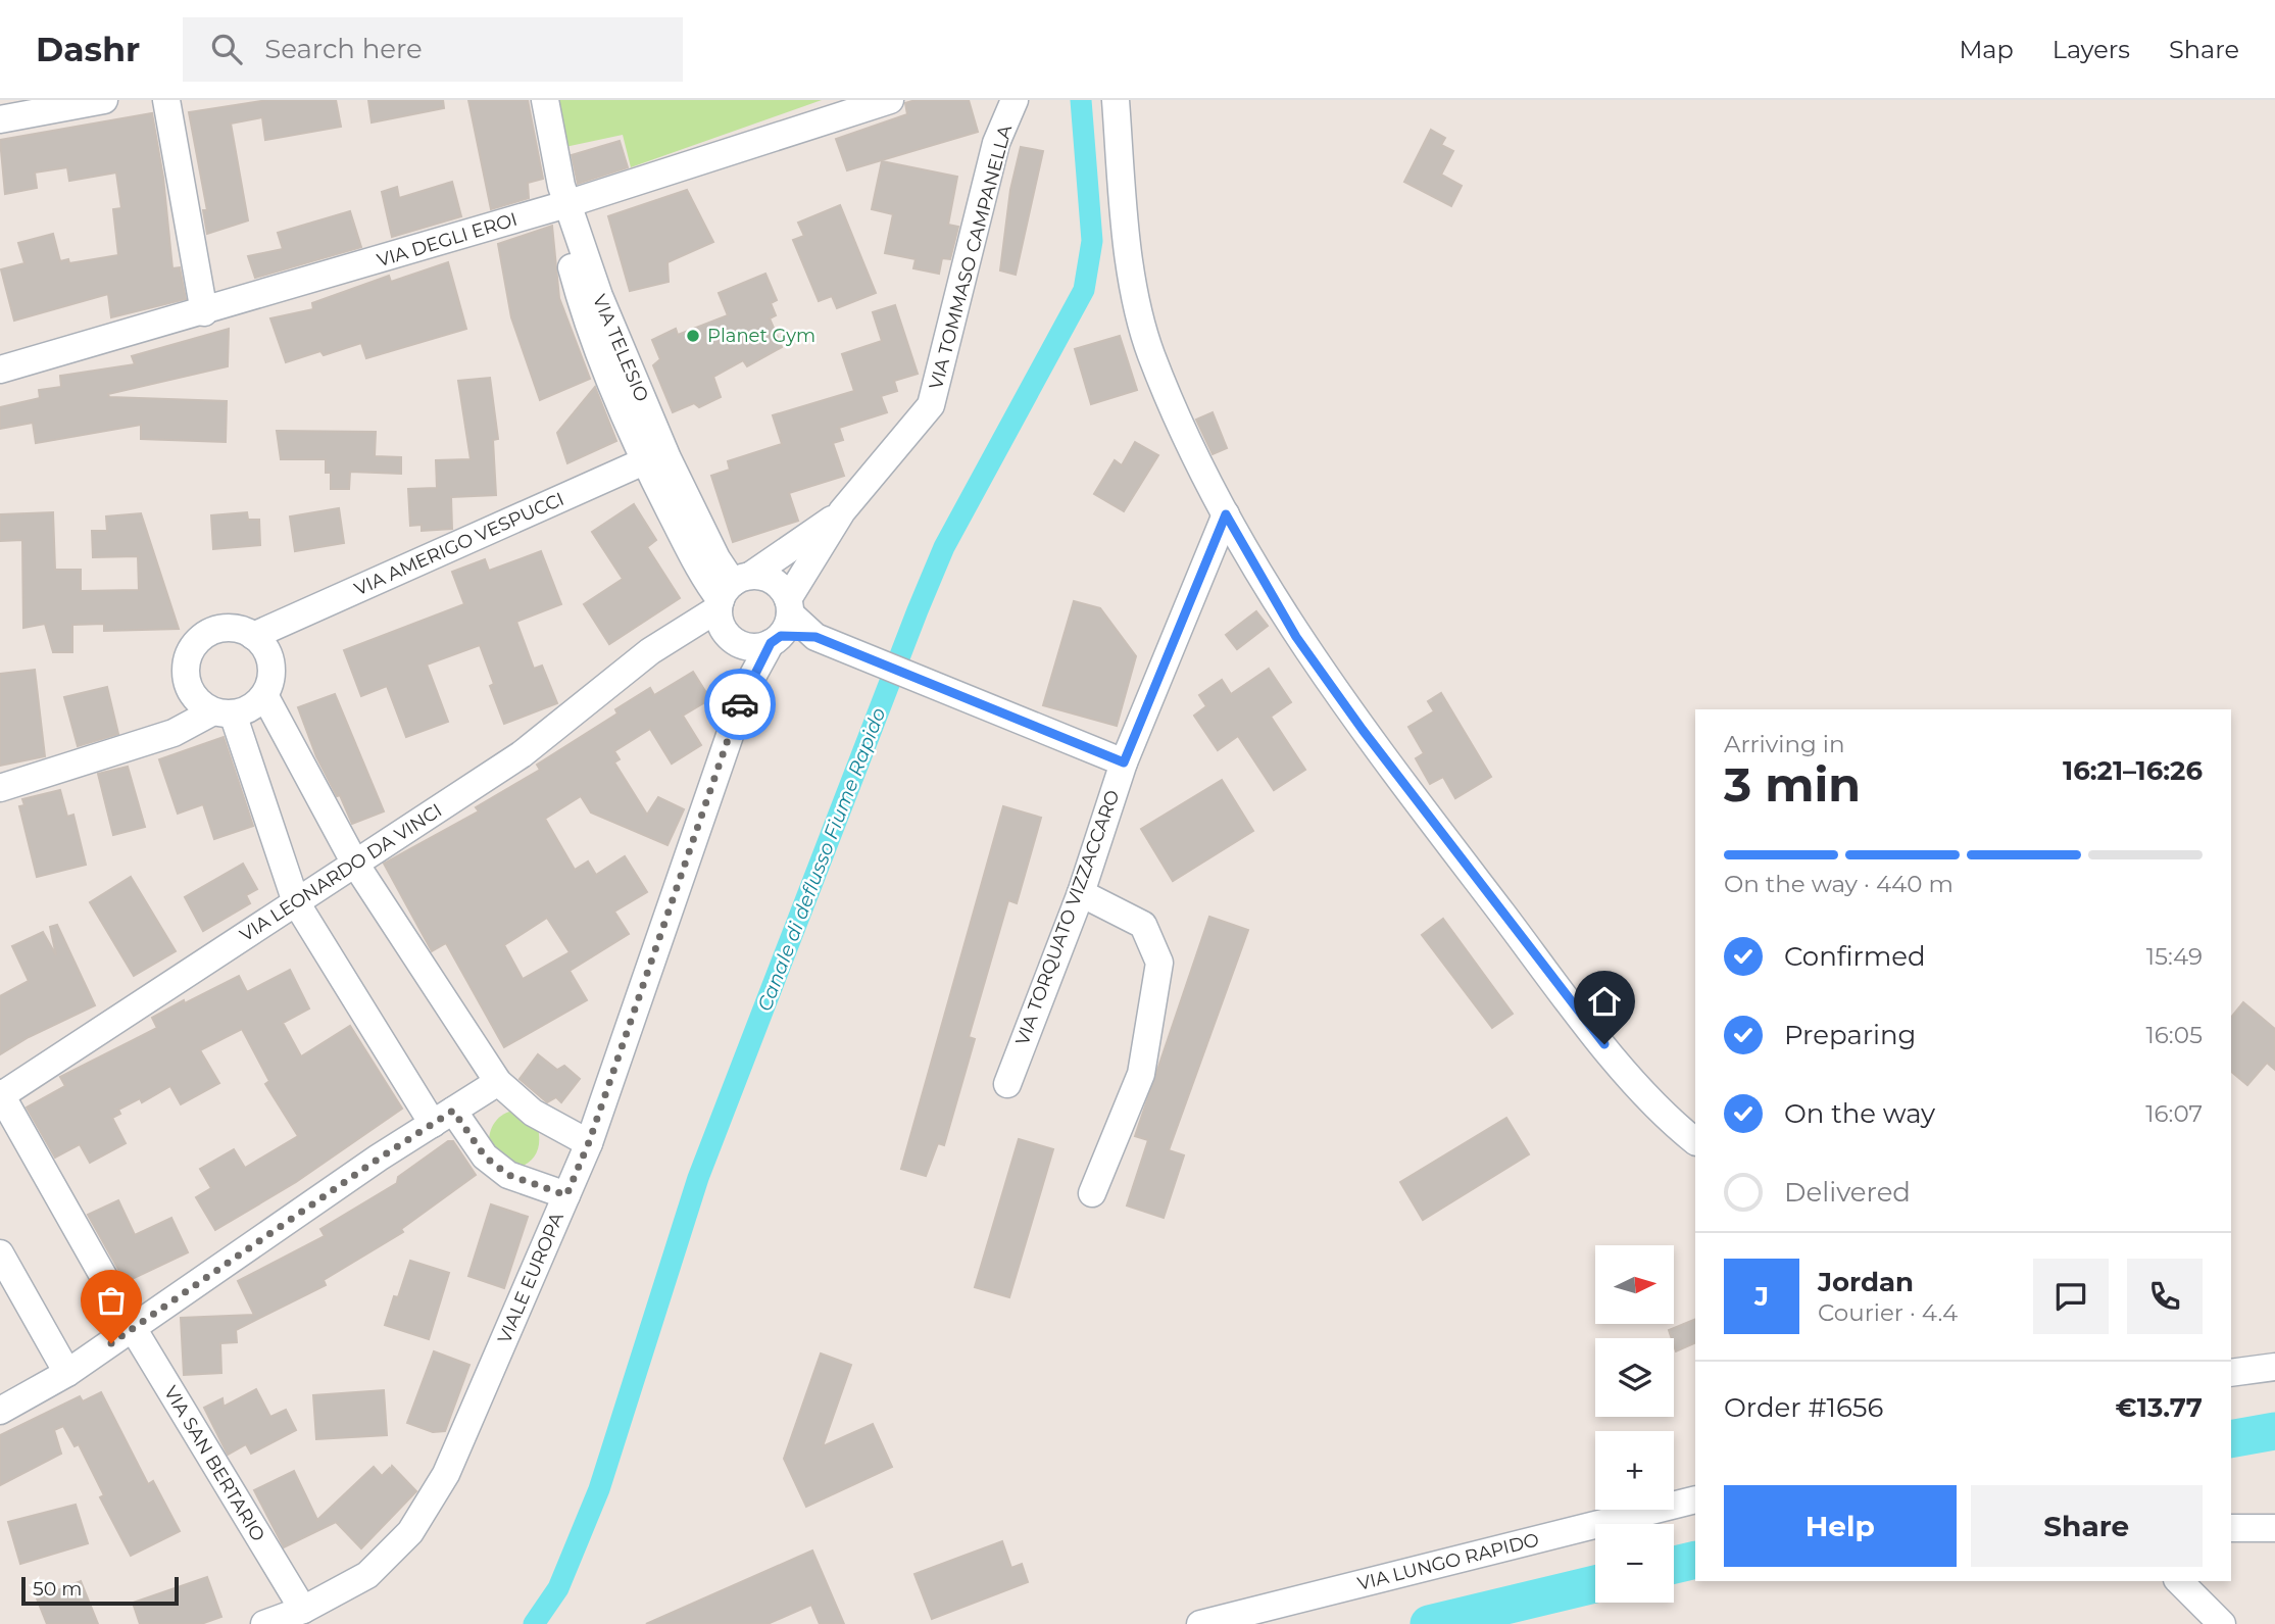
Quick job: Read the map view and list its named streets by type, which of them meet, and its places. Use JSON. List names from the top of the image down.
{
  "streets": {
    "street": [
      "VIA DEGLI EROI",
      "VIA TOMMASO CAMPANELLA",
      "VIA TELESIO",
      "VIA AMERIGO VESPUCCI",
      "VIA LEONARDO DA VINCI",
      "VIA TORQUATO VIZZACCARO",
      "VIALE EUROPA",
      "VIA SAN BERTARIO",
      "VIA LUNGO RAPIDO"
    ]
  },
  "crossings": [
    ["VIA DEGLI EROI", "VIA TELESIO"],
    ["VIA TOMMASO CAMPANELLA", "VIA TELESIO"],
    ["VIA TOMMASO CAMPANELLA", "VIA LEONARDO DA VINCI"],
    ["VIA TOMMASO CAMPANELLA", "VIALE EUROPA"],
    ["VIA TELESIO", "VIA AMERIGO VESPUCCI"],
    ["VIA TELESIO", "VIA LEONARDO DA VINCI"],
    ["VIA TELESIO", "VIALE EUROPA"],
    ["VIA LEONARDO DA VINCI", "VIALE EUROPA"],
    ["VIA LEONARDO DA VINCI", "VIA SAN BERTARIO"],
    ["VIALE EUROPA", "VIA SAN BERTARIO"]
  ],
  "water": ["Canale di deflusso Fiume Rapido"],
  "places": ["Planet Gym"],
  "scale_bar": "50 m",
  "north": "right",
  "page": {
    "header": "Dashr",
    "search": "Search here",
    "nav": ["Map", "Layers", "Share"],
    "heading": ["3 min", "Arriving in", "16:21–16:26"],
    "panel": [
      "Jordan",
      "Courier · 4.4",
      "Order #1656",
      "€13.77"
    ],
    "bar": "On the way · 440 m",
    "list": [
      ["Confirmed", "15:49"],
      ["Preparing", "16:05"],
      ["On the way", "16:07"],
      "Delivered"
    ],
    "map_buttons": ["+", "−"],
    "round": "J",
    "buttons": ["Help", "Share"],
    "scale": "50 m"
  }
}
